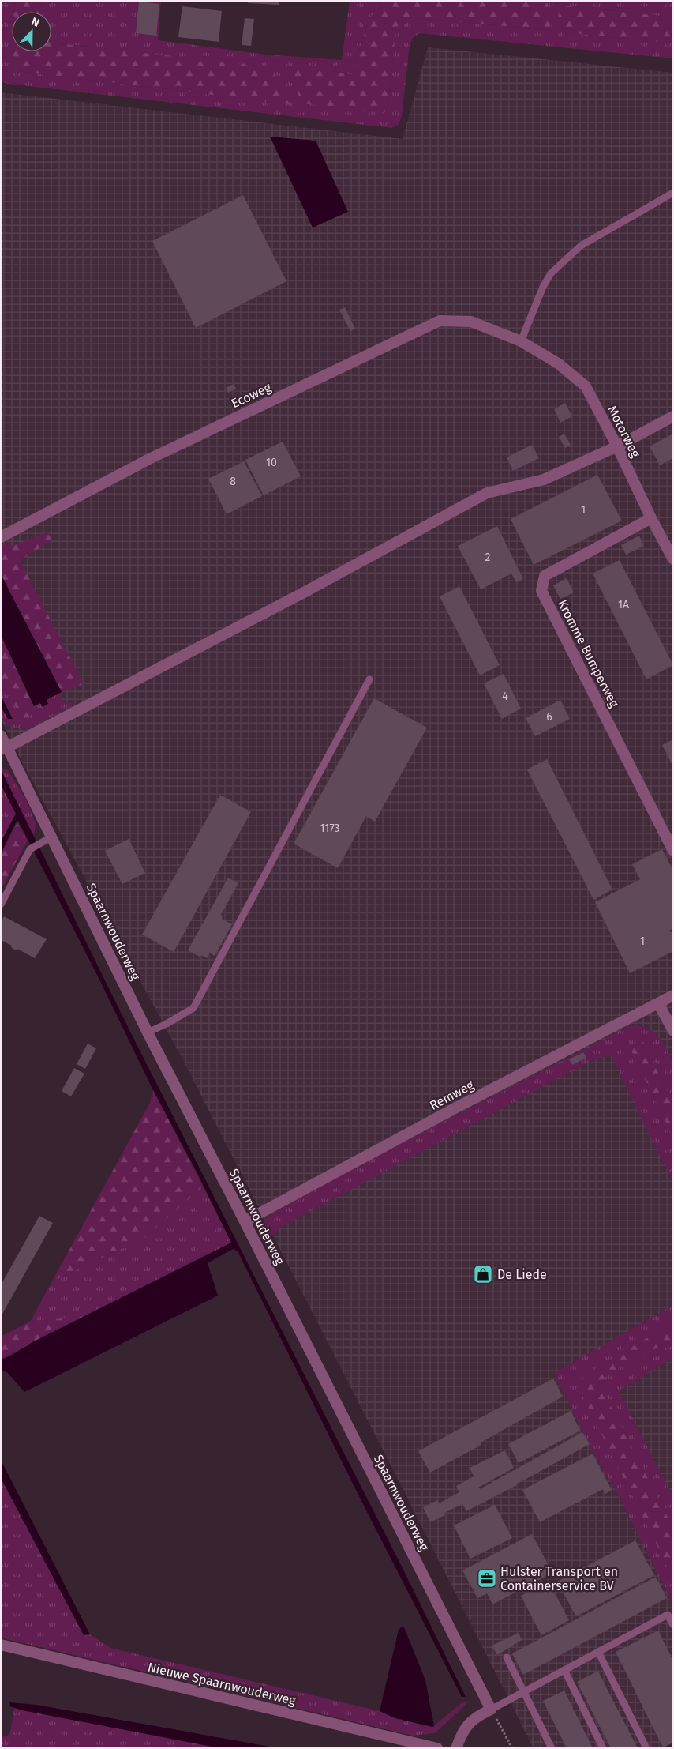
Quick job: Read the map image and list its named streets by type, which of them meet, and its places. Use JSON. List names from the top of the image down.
{
  "streets": {
    "street": [
      "Ecoweg",
      "Motorweg",
      "Kromme Bumperweg",
      "Spaarnwouderweg",
      "Remweg",
      "Nieuwe Spaarnwouderweg"
    ]
  },
  "crossings": [
    ["Ecoweg", "Motorweg"],
    ["Motorweg", "Kromme Bumperweg"],
    ["Spaarnwouderweg", "Remweg"]
  ],
  "places": {
    "shop": ["De Liede"],
    "office": ["Hulster Transport en Containerservice BV"]
  },
  "house_numbers": [
    "10",
    "8",
    "1",
    "2",
    "1A",
    "4",
    "6",
    "1173",
    "1"
  ],
  "north": "top"
}
